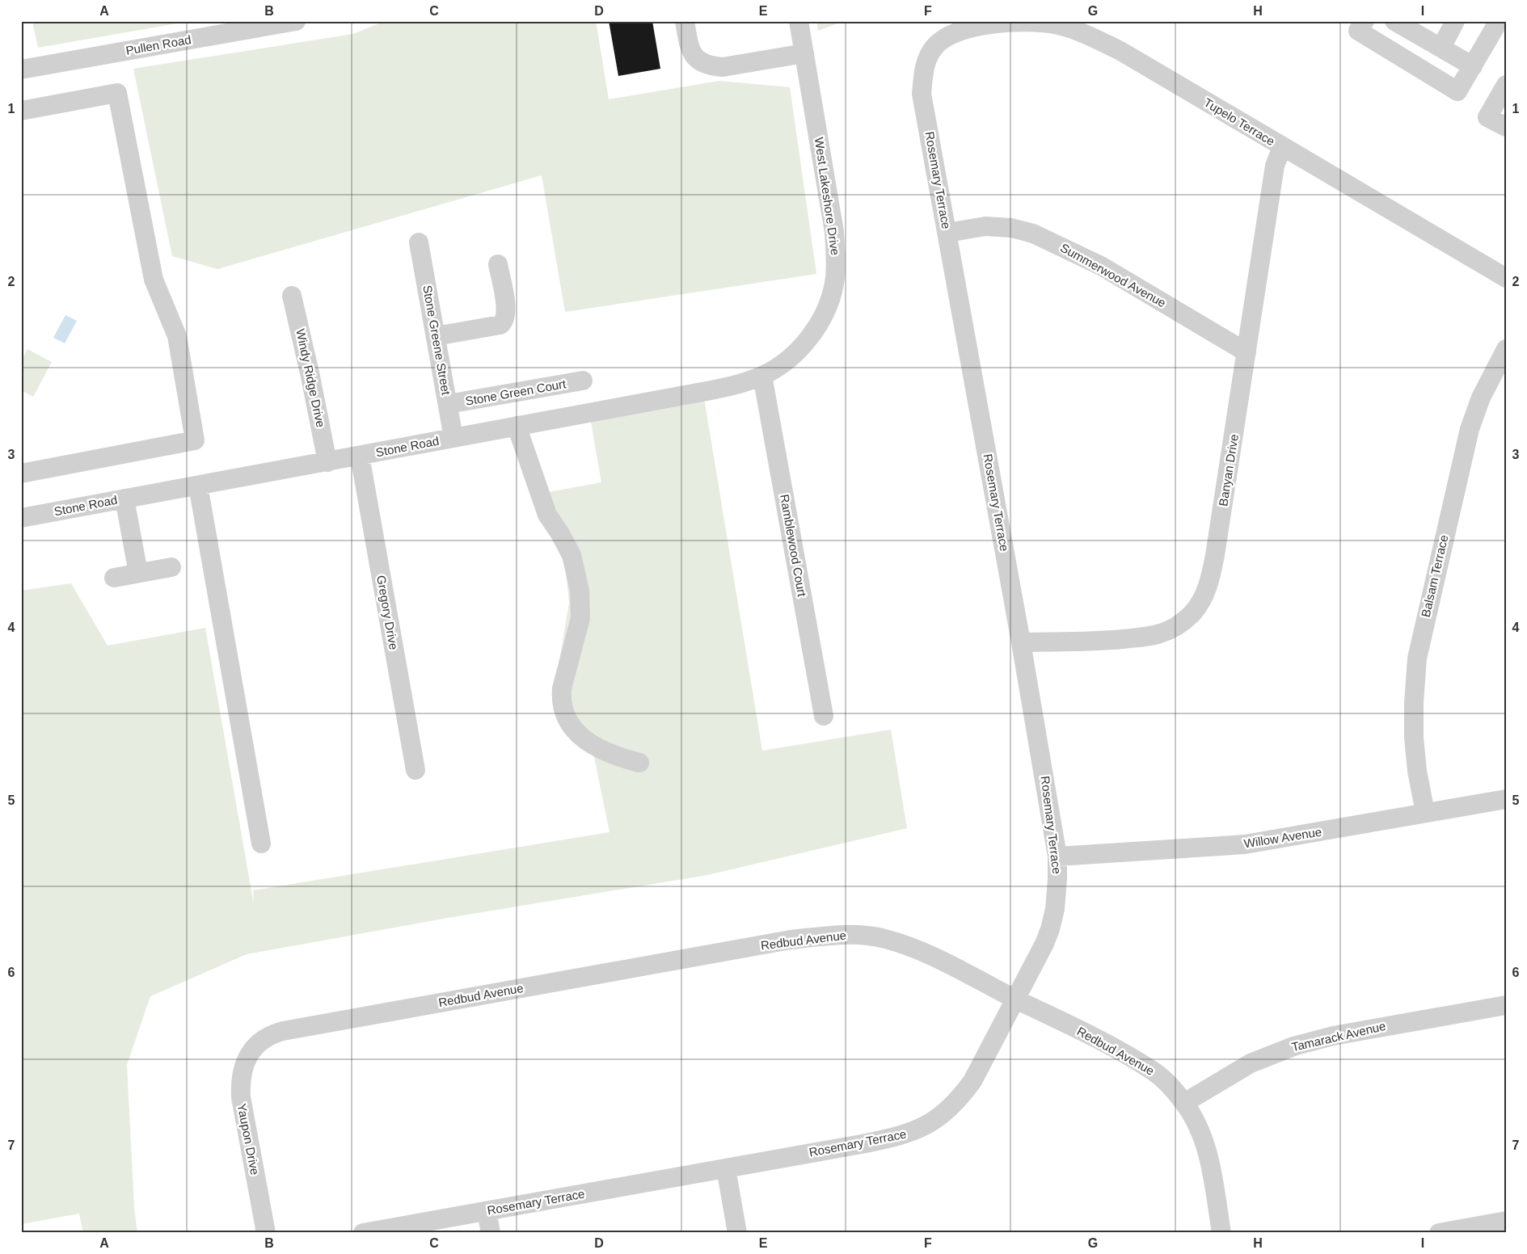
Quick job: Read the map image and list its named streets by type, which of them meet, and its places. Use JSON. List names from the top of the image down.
{
  "streets": {
    "street": [
      "Pullen Road",
      "Tupelo Terrace",
      "Rosemary Terrace",
      "West Lakeshore Drive",
      "Summerwood Avenue",
      "Stone Greene Street",
      "Windy Ridge Drive",
      "Stone Green Court",
      "Stone Road",
      "Banyan Drive",
      "Ramblewood Court",
      "Balsam Terrace",
      "Gregory Drive",
      "Willow Avenue",
      "Redbud Avenue",
      "Tamarack Avenue",
      "Yaupon Drive"
    ]
  },
  "crossings": [
    ["Tupelo Terrace", "Rosemary Terrace"],
    ["Tupelo Terrace", "Banyan Drive"],
    ["Rosemary Terrace", "Summerwood Avenue"],
    ["Rosemary Terrace", "Banyan Drive"],
    ["Rosemary Terrace", "Willow Avenue"],
    ["Rosemary Terrace", "Redbud Avenue"],
    ["West Lakeshore Drive", "Stone Road"],
    ["Summerwood Avenue", "Banyan Drive"],
    ["Stone Greene Street", "Stone Green Court"],
    ["Stone Greene Street", "Stone Road"],
    ["Windy Ridge Drive", "Stone Road"],
    ["Stone Road", "Ramblewood Court"],
    ["Stone Road", "Gregory Drive"],
    ["Balsam Terrace", "Willow Avenue"],
    ["Redbud Avenue", "Tamarack Avenue"],
    ["Redbud Avenue", "Yaupon Drive"]
  ],
  "grid": {
    "columns": [
      "A",
      "B",
      "C",
      "D",
      "E",
      "F",
      "G",
      "H",
      "I"
    ],
    "rows": [
      "1",
      "2",
      "3",
      "4",
      "5",
      "6",
      "7"
    ]
  }
}
